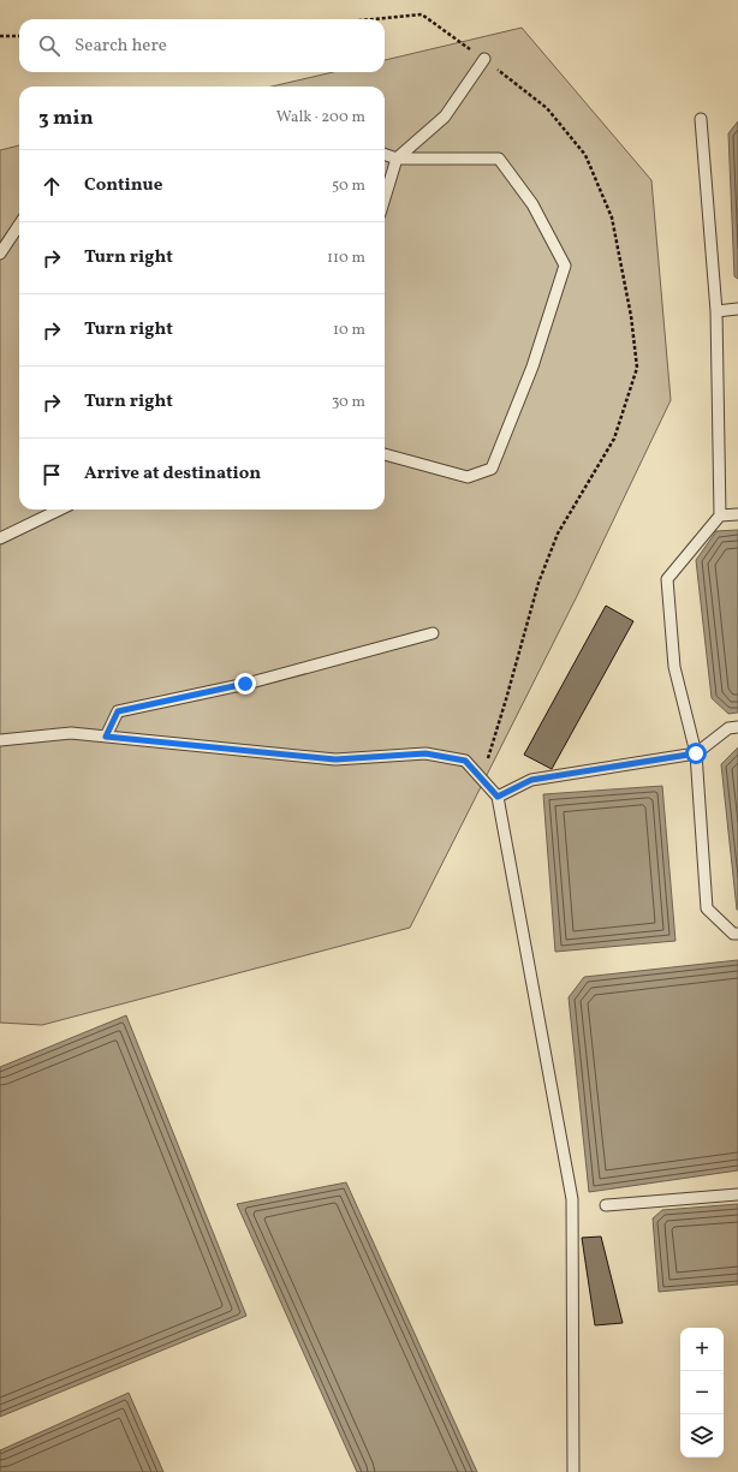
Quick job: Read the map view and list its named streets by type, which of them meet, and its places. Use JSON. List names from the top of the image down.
{
  "page": {
    "search": "Search here",
    "heading": ["3 min", "Walk · 200 m"],
    "list": [
      ["Continue", "50 m"],
      ["Turn right", "110 m"],
      ["Turn right", "10 m"],
      ["Turn right", "30 m"],
      "Arrive at destination"
    ],
    "map_buttons": ["+", "−"]
  }
}
